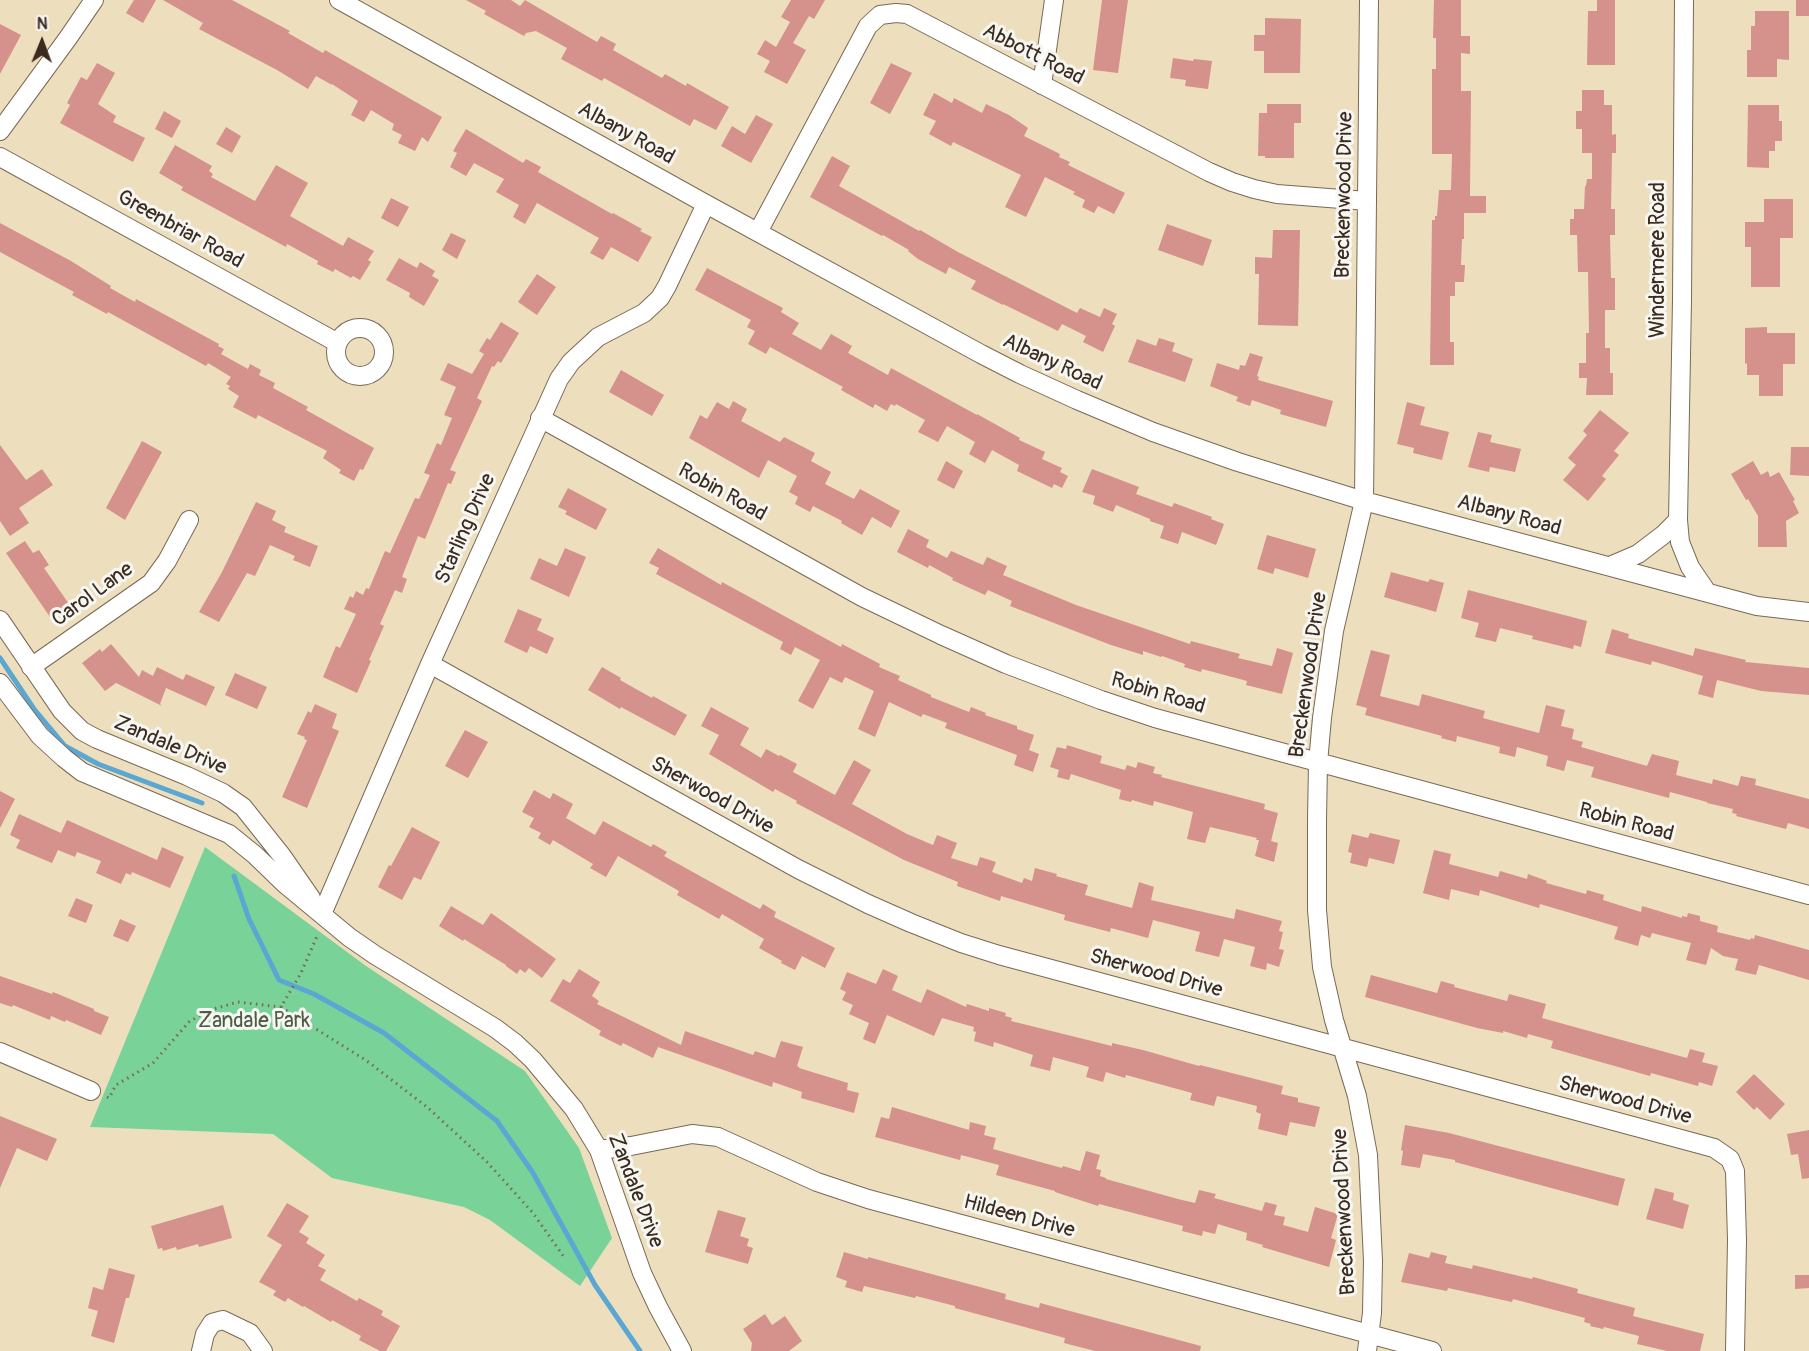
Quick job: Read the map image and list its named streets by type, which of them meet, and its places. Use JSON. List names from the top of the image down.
{
  "streets": {
    "street": [
      "Abbott Road",
      "Albany Road",
      "Breckenwood Drive",
      "Greenbriar Road",
      "Windermere Road",
      "Robin Road",
      "Starling Drive",
      "Carol Lane",
      "Zandale Drive",
      "Sherwood Drive",
      "Hildeen Drive"
    ]
  },
  "crossings": [
    ["Abbott Road", "Albany Road"],
    ["Abbott Road", "Breckenwood Drive"],
    ["Albany Road", "Breckenwood Drive"],
    ["Albany Road", "Windermere Road"],
    ["Albany Road", "Starling Drive"],
    ["Breckenwood Drive", "Robin Road"],
    ["Breckenwood Drive", "Sherwood Drive"],
    ["Breckenwood Drive", "Hildeen Drive"],
    ["Robin Road", "Starling Drive"],
    ["Starling Drive", "Zandale Drive"],
    ["Starling Drive", "Sherwood Drive"],
    ["Carol Lane", "Zandale Drive"],
    ["Zandale Drive", "Hildeen Drive"]
  ],
  "parks": ["Zandale Park"],
  "north": "top"
}
